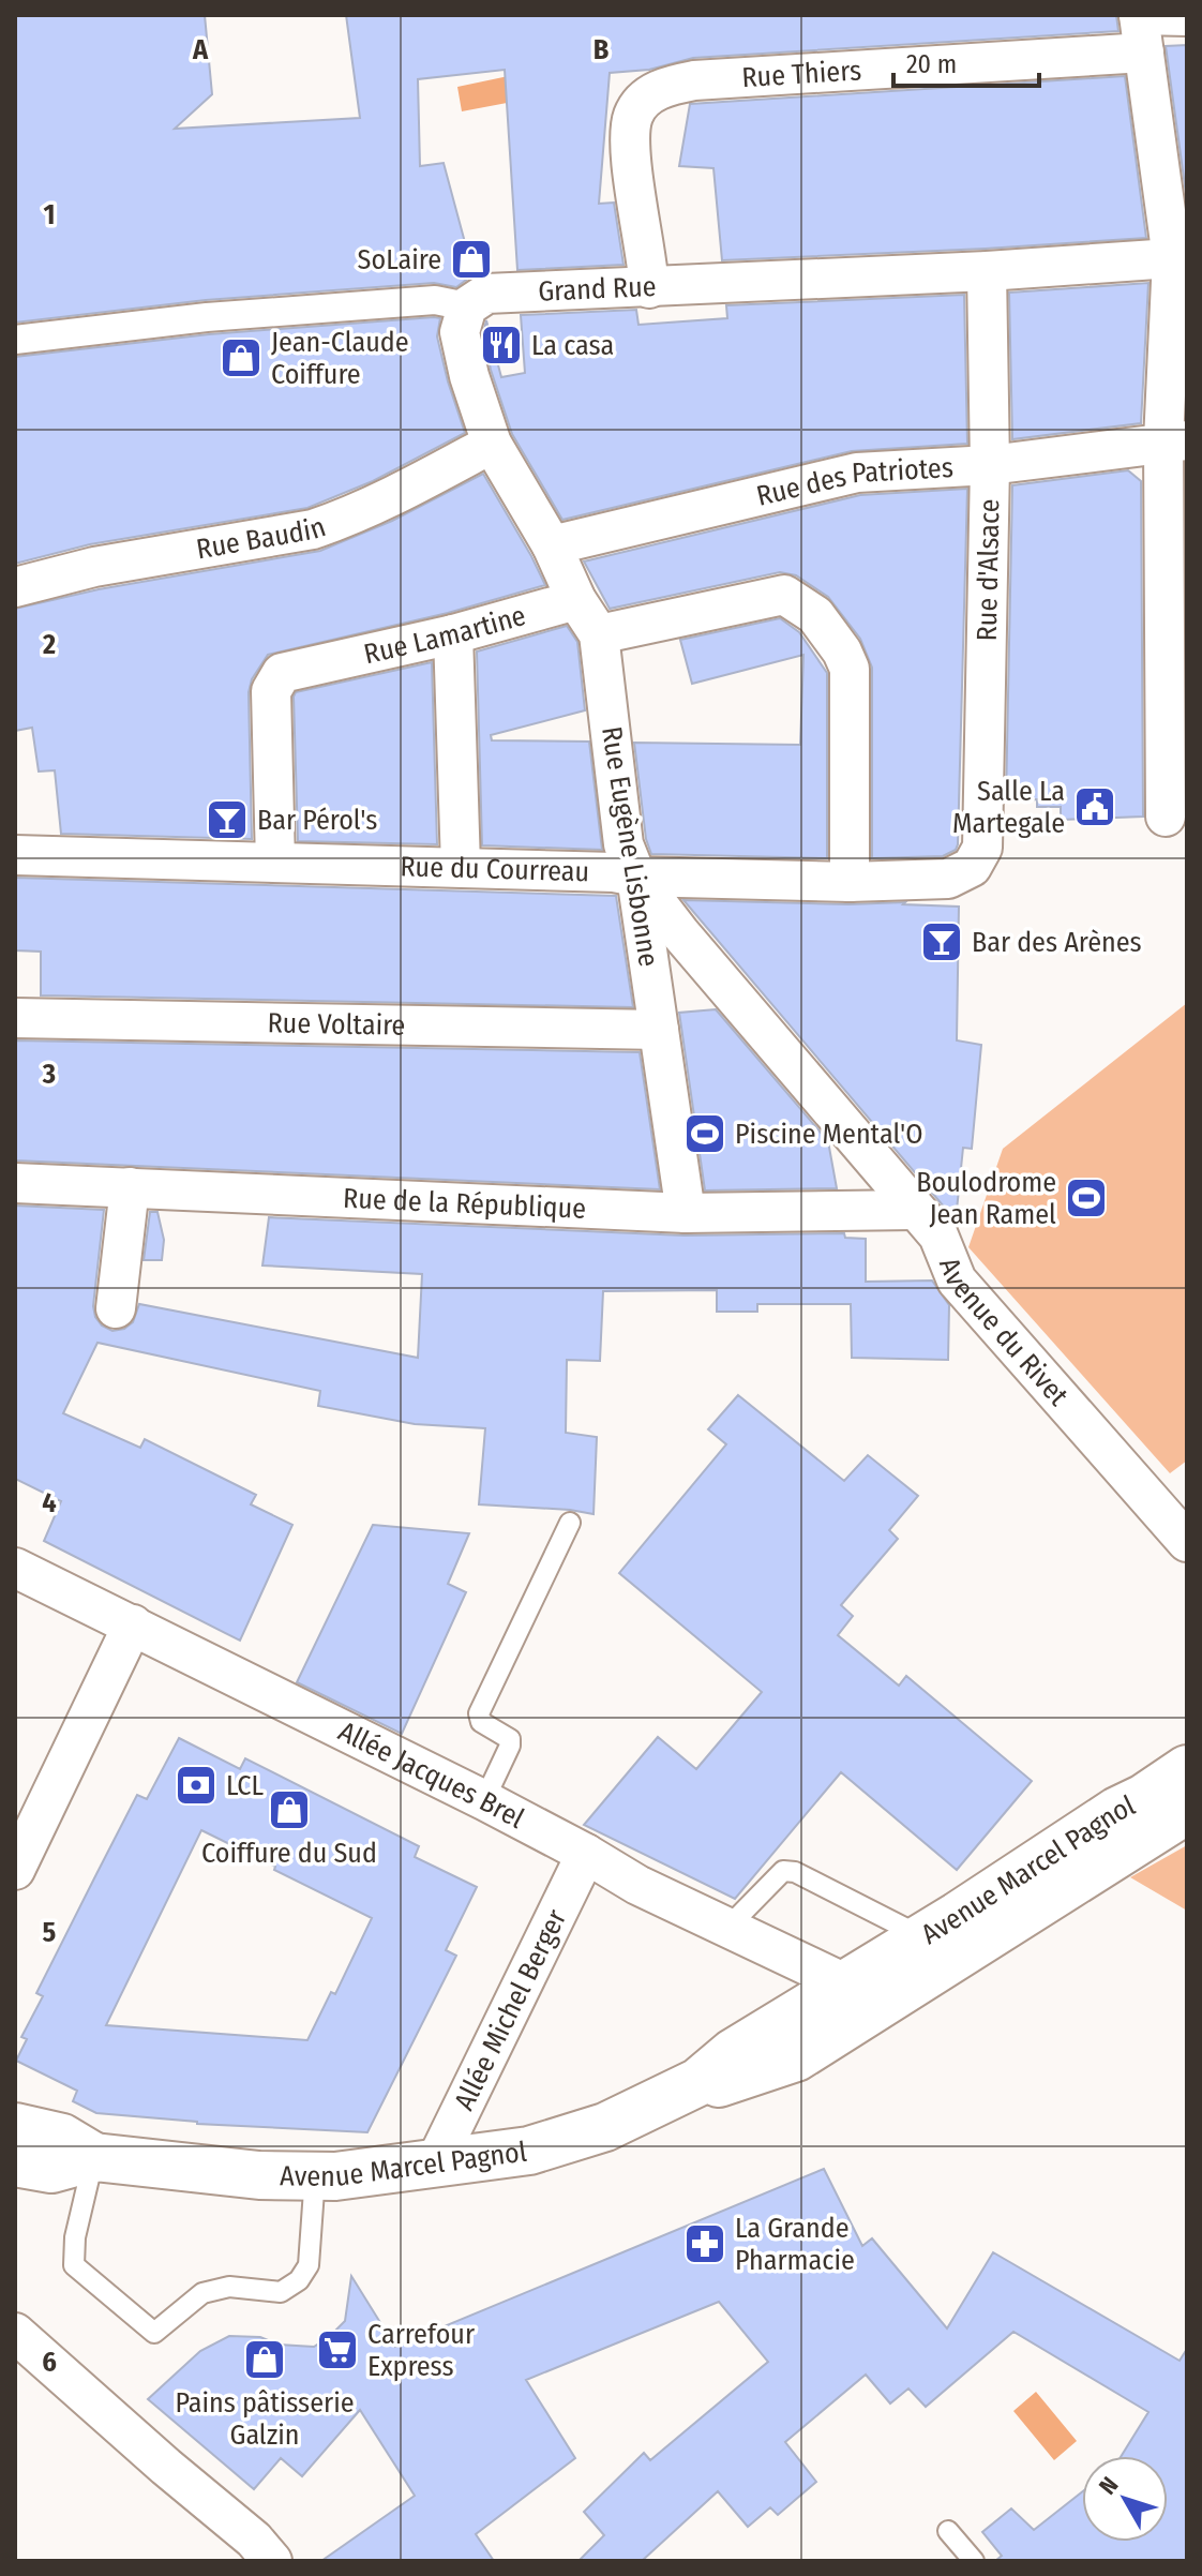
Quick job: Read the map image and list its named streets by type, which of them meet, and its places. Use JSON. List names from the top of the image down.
{
  "streets": {
    "main road": ["Avenue Marcel Pagnol"],
    "street": [
      "Rue Thiers",
      "Grand Rue",
      "Rue des Patriotes",
      "Rue Baudin",
      "Rue d'Alsace",
      "Rue Lamartine",
      "Rue Eugène Lisbonne",
      "Rue du Courreau",
      "Rue Voltaire",
      "Rue de la République",
      "Avenue du Rivet",
      "Allée Jacques Brel",
      "Allée Michel Berger"
    ]
  },
  "crossings": [
    ["Rue Thiers", "Grand Rue"],
    ["Grand Rue", "Rue d'Alsace"],
    ["Grand Rue", "Rue Eugène Lisbonne"],
    ["Rue des Patriotes", "Rue d'Alsace"],
    ["Rue des Patriotes", "Rue Eugène Lisbonne"],
    ["Rue Baudin", "Rue Eugène Lisbonne"],
    ["Rue d'Alsace", "Rue du Courreau"],
    ["Rue Lamartine", "Rue Eugène Lisbonne"],
    ["Rue Lamartine", "Rue du Courreau"],
    ["Rue Eugène Lisbonne", "Rue du Courreau"],
    ["Rue Eugène Lisbonne", "Rue Voltaire"],
    ["Rue Eugène Lisbonne", "Rue de la République"],
    ["Rue Eugène Lisbonne", "Avenue du Rivet"],
    ["Rue du Courreau", "Avenue du Rivet"],
    ["Rue de la République", "Avenue du Rivet"],
    ["Allée Jacques Brel", "Avenue Marcel Pagnol"],
    ["Allée Jacques Brel", "Allée Michel Berger"],
    ["Avenue Marcel Pagnol", "Allée Michel Berger"]
  ],
  "places": {
    "shop": [
      "SoLaire",
      "Jean-Claude Coiffure",
      "Coiffure du Sud",
      "Pains pâtisserie Galzin"
    ],
    "restaurant": ["La casa"],
    "public building": ["Salle La Martegale"],
    "bar": ["Bar Pérol's", "Bar des Arènes"],
    "sports": ["Piscine Mental'O", "Boulodrome Jean Ramel"],
    "bank": ["LCL"],
    "pharmacy": ["La Grande Pharmacie"],
    "supermarket": ["Carrefour Express"]
  },
  "scale_bar": "20 m",
  "north": "top left",
  "grid": {
    "columns": ["A", "B"],
    "rows": [
      "1",
      "2",
      "3",
      "4",
      "5",
      "6"
    ]
  }
}
